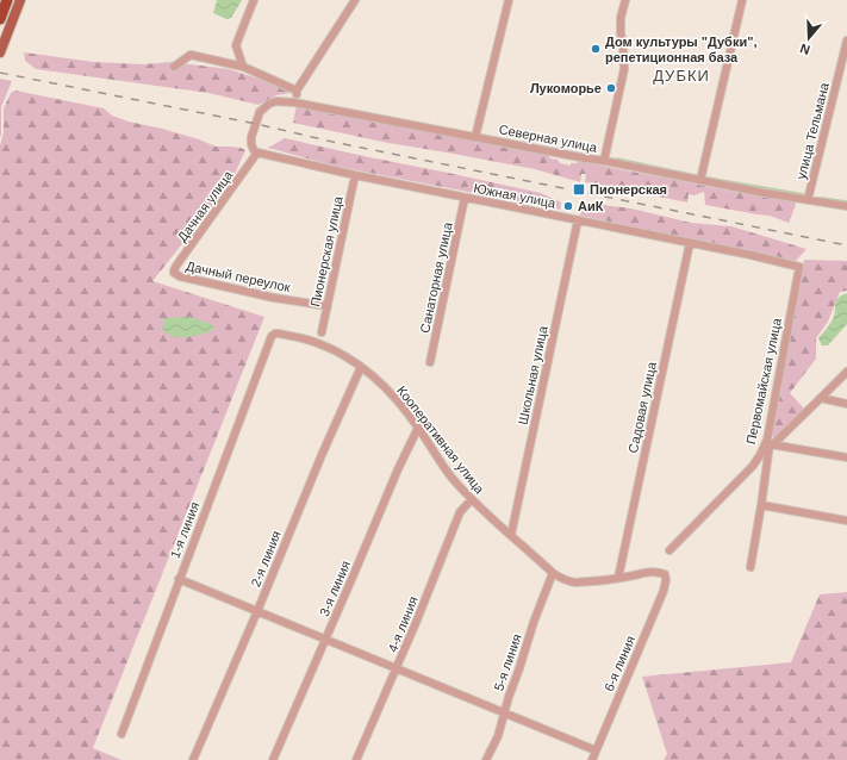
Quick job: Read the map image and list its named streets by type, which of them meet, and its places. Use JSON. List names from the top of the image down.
{
  "streets": {
    "street": [
      "улица Тельмана",
      "Северная улица",
      "Южная улица",
      "Дачная улица",
      "Пионерская улица",
      "Дачный переулок",
      "Санаторная улица",
      "Школьная улица",
      "Первомайская улица",
      "Садовая улица",
      "Кооперативная улица",
      "1-я линия",
      "2-я линия",
      "3-я линия",
      "4-я линия",
      "5-я линия",
      "6-я линия"
    ]
  },
  "crossings": [
    ["улица Тельмана", "Северная улица"],
    ["Северная улица", "Южная улица"],
    ["Северная улица", "Дачная улица"],
    ["Южная улица", "Дачная улица"],
    ["Южная улица", "Пионерская улица"],
    ["Южная улица", "Санаторная улица"],
    ["Южная улица", "Школьная улица"],
    ["Южная улица", "Первомайская улица"],
    ["Южная улица", "Садовая улица"],
    ["Дачная улица", "Дачный переулок"],
    ["Пионерская улица", "Дачный переулок"],
    ["Школьная улица", "Кооперативная улица"],
    ["Садовая улица", "Кооперативная улица"],
    ["Кооперативная улица", "1-я линия"],
    ["Кооперативная улица", "2-я линия"],
    ["Кооперативная улица", "3-я линия"],
    ["Кооперативная улица", "4-я линия"],
    ["Кооперативная улица", "5-я линия"],
    ["Кооперативная улица", "6-я линия"]
  ],
  "districts": ["ДУБКИ"],
  "places": {
    "other": ["Дом культуры \"Дубки\", репетиционная база", "Лукоморье", "АиК"],
    "transit": ["Пионерская"]
  },
  "north": "bottom"
}
